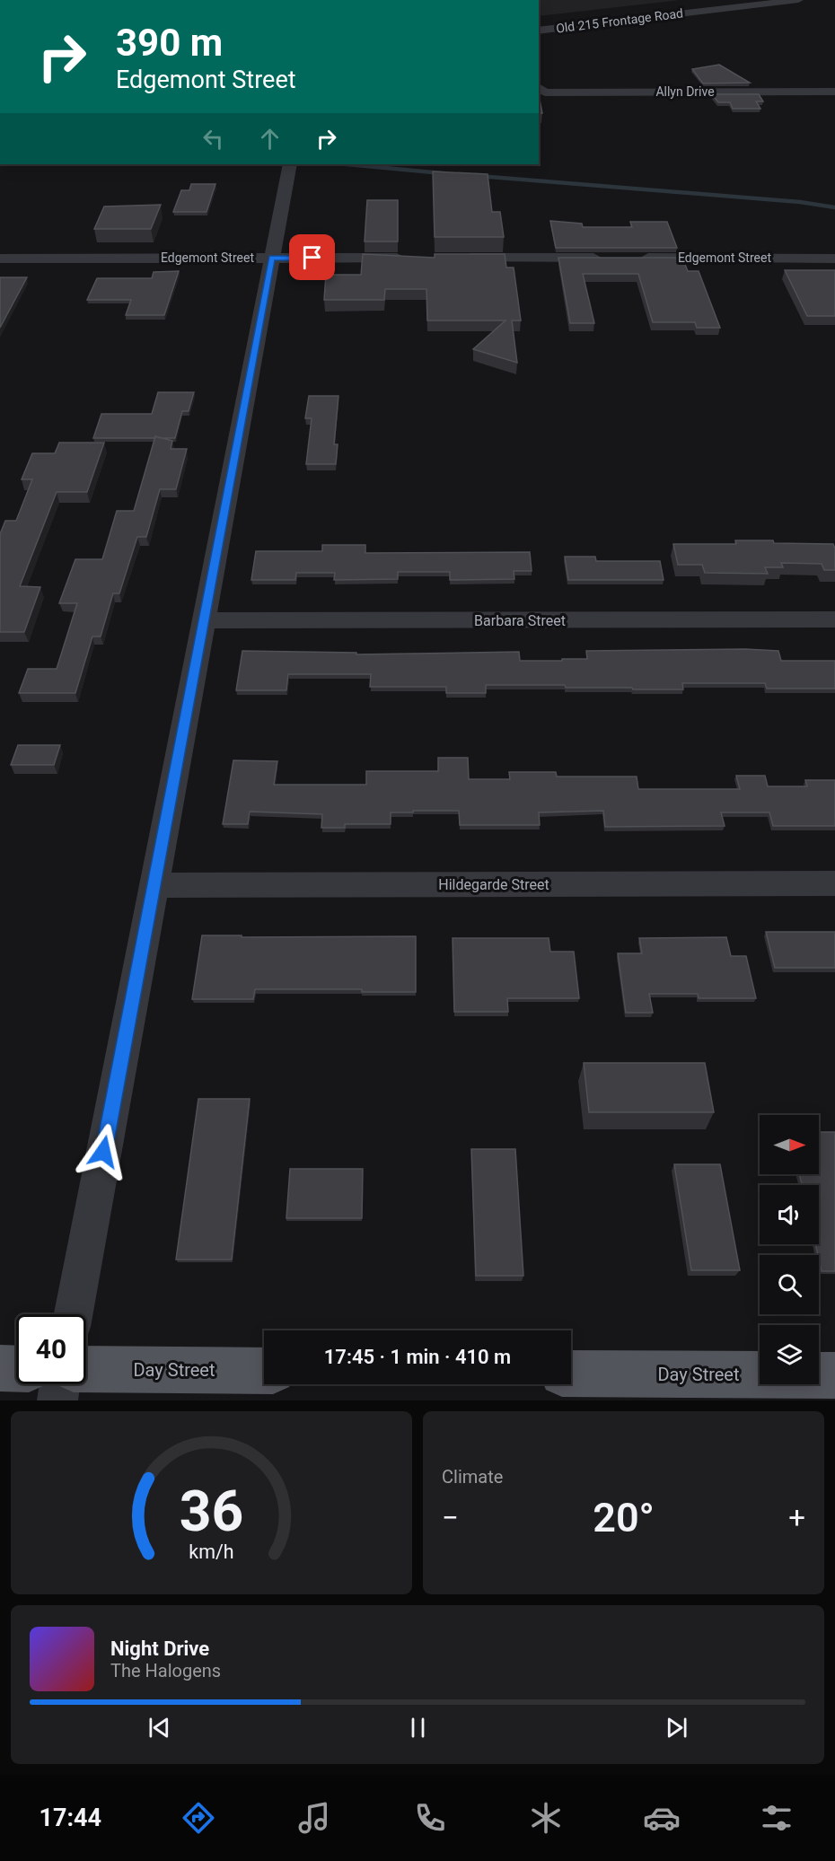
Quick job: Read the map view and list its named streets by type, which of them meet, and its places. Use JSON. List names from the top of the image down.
{
  "streets": {
    "main road": ["Day Street"],
    "street": [
      "Old 215 Frontage Road",
      "Allyn Drive",
      "Edgemont Street",
      "Barbara Street",
      "Hildegarde Street"
    ]
  },
  "north": "right",
  "page": {
    "turn": ["390 m", "Edgemont Street"],
    "limit": "40",
    "trip": "17:45 · 1 min · 410 m",
    "tile": "Climate",
    "heat": ["−", "20°", "+"],
    "song": ["Night Drive", "The Halogens"],
    "tabs": "17:44",
    "gauge": ["36", "km/h"]
  }
}
